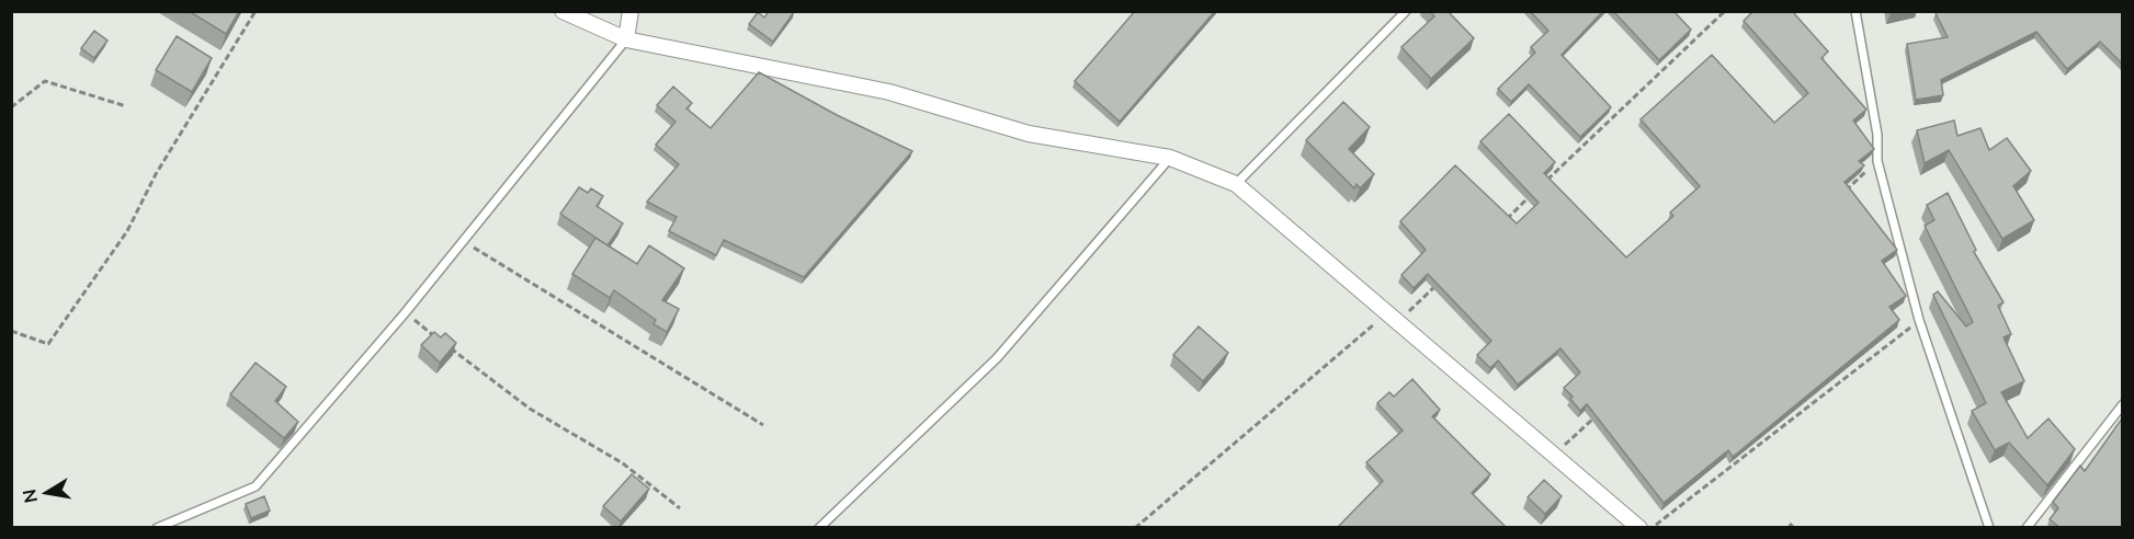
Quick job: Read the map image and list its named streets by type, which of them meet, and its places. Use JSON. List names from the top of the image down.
{
  "north": "left"
}
